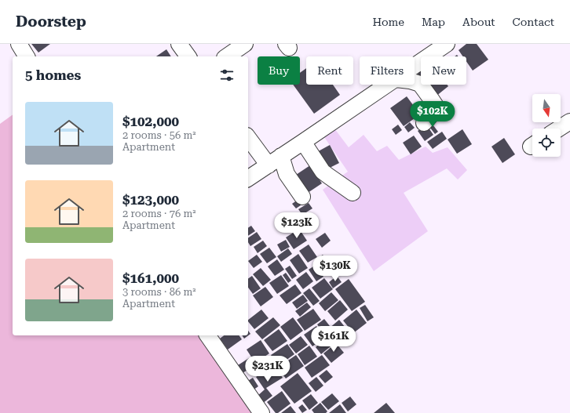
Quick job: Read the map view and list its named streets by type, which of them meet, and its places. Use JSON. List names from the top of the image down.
{
  "north": "bottom",
  "page": {
    "header": "Doorstep",
    "nav": [
      "Home",
      "Map",
      "About",
      "Contact"
    ],
    "chip": [
      "Buy",
      "Rent",
      "Filters",
      "New"
    ],
    "heading": "5 homes",
    "list": [
      {
        "name": "$102,000",
        "note": "2 rooms · 56 m² · Apartment"
      },
      {
        "name": "$123,000",
        "note": "2 rooms · 76 m² · Apartment"
      },
      {
        "name": "$161,000",
        "note": "3 rooms · 86 m² · Apartment"
      }
    ],
    "price": [
      "$102K",
      "$123K",
      "$130K",
      "$161K",
      "$231K"
    ]
  }
}
